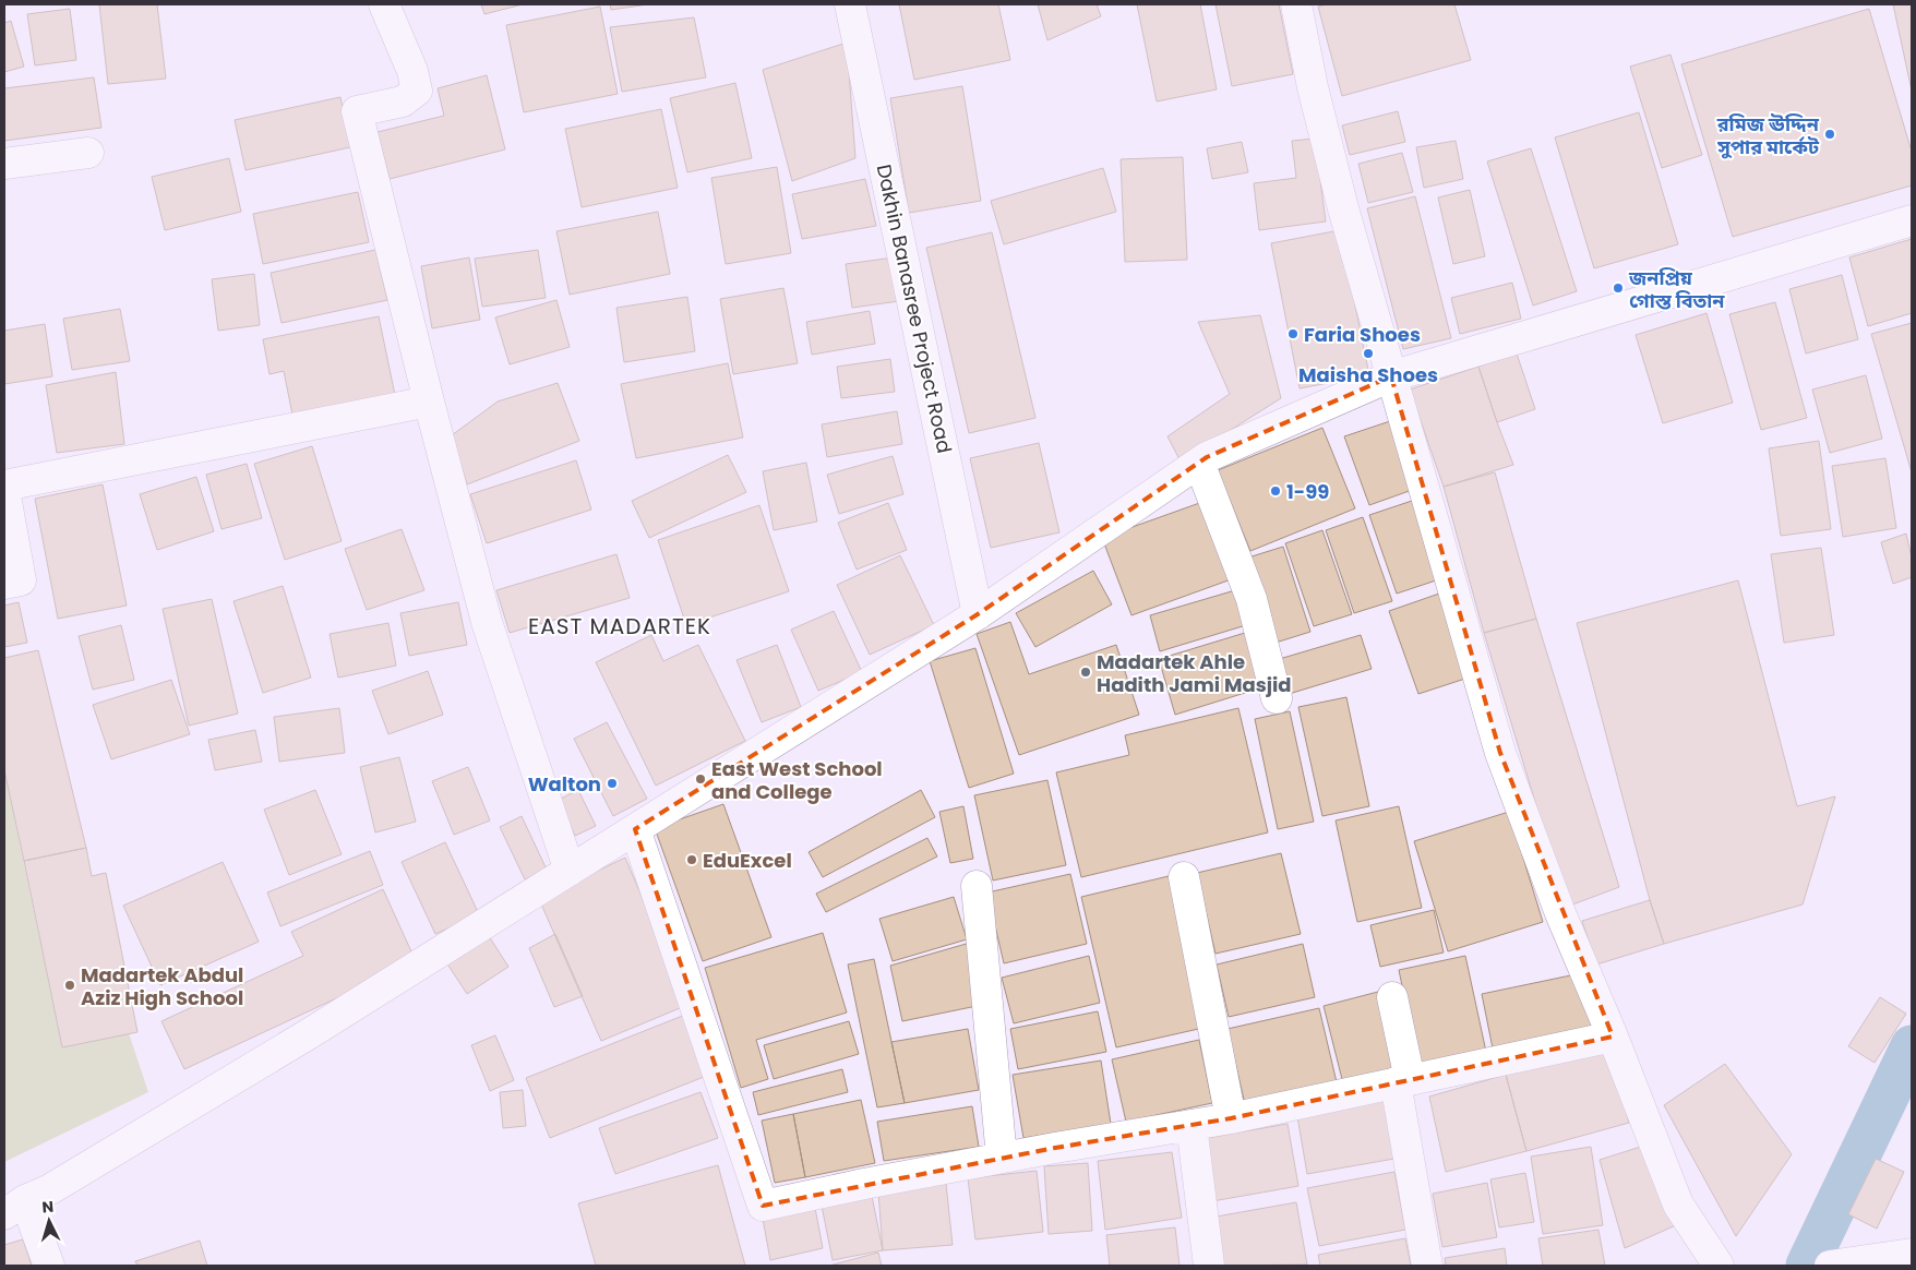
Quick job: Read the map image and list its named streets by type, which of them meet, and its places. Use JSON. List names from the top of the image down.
{
  "streets": {
    "street": ["Dakhin Banasree Project Road"]
  },
  "districts": ["EAST MADARTEK"],
  "places": [
    "রমিজ ঊদ্দিন সুপার মার্কেট",
    "জনপ্রিয় গোস্ত বিতান",
    "Faria Shoes",
    "Maisha Shoes",
    "1-99",
    "Madartek Ahle Hadith Jami Masjid",
    "East West School and College",
    "Walton",
    "EduExcel",
    "Madartek Abdul Aziz High School"
  ],
  "north": "top"
}
